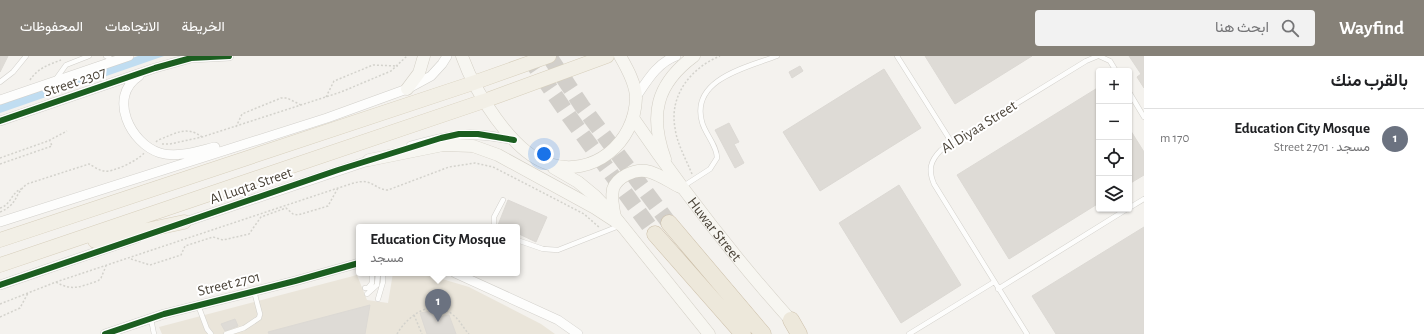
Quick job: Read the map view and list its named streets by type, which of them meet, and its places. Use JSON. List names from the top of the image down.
{
  "streets": {
    "highway": ["Huwar Street"],
    "main road": ["Al Luqta Street"],
    "street": ["Street 2307", "Street 2701"],
    "lane": ["Al Diyaa Street"]
  },
  "page": {
    "header": "Wayfind",
    "search": "ابحث هنا",
    "nav": ["الخريطة", "الاتجاهات", "المحفوظات"],
    "heading": "بالقرب منك",
    "map_buttons": ["+", "−"],
    "list": [
      {
        "mark": "1",
        "name": "Education City Mosque",
        "note": "مسجد · Street 2701",
        "value": "170 m"
      }
    ],
    "popup": ["Education City Mosque", "مسجد"],
    "pins": "1"
  }
}
